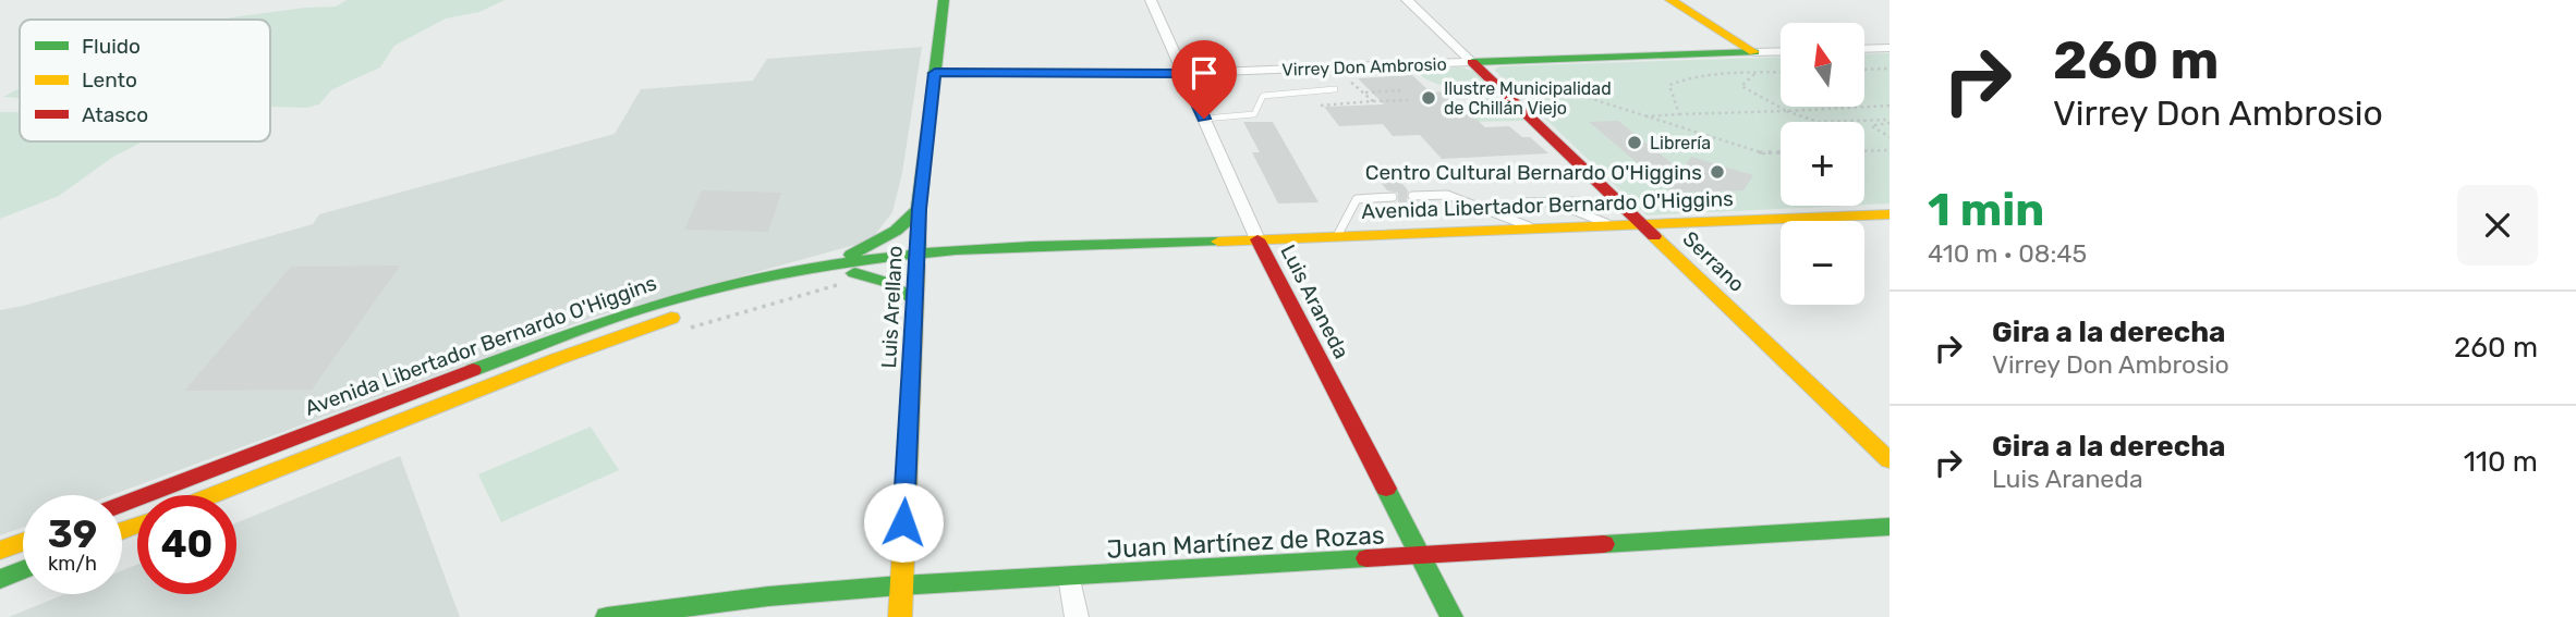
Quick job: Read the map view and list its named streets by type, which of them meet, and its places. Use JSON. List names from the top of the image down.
{
  "streets": {
    "main road": [
      "Virrey Don Ambrosio",
      "Avenida Libertador Bernardo O'Higgins",
      "Serrano",
      "Luis Araneda",
      "Luis Arellano",
      "Juan Martínez de Rozas"
    ]
  },
  "crossings": [
    ["Virrey Don Ambrosio", "Serrano"],
    ["Virrey Don Ambrosio", "Luis Araneda"],
    ["Virrey Don Ambrosio", "Luis Arellano"],
    ["Avenida Libertador Bernardo O'Higgins", "Serrano"],
    ["Avenida Libertador Bernardo O'Higgins", "Luis Araneda"],
    ["Avenida Libertador Bernardo O'Higgins", "Luis Arellano"],
    ["Luis Araneda", "Juan Martínez de Rozas"],
    ["Luis Arellano", "Juan Martínez de Rozas"]
  ],
  "places": ["Ilustre Municipalidad de Chillán Viejo", "Librería", "Centro Cultural Bernardo O'Higgins"],
  "legend": ["Fluido", "Lento", "Atasco"],
  "north": "top",
  "page": {
    "turn": ["260 m", "Virrey Don Ambrosio"],
    "map_buttons": ["+", "−"],
    "heading": ["1 min", "410 m · 08:45"],
    "list": [
      {
        "name": "Gira a la derecha",
        "note": "Virrey Don Ambrosio",
        "value": "260 m"
      },
      {
        "name": "Gira a la derecha",
        "note": "Luis Araneda",
        "value": "110 m"
      }
    ],
    "speed": "39 km/h",
    "limit": "40"
  }
}
